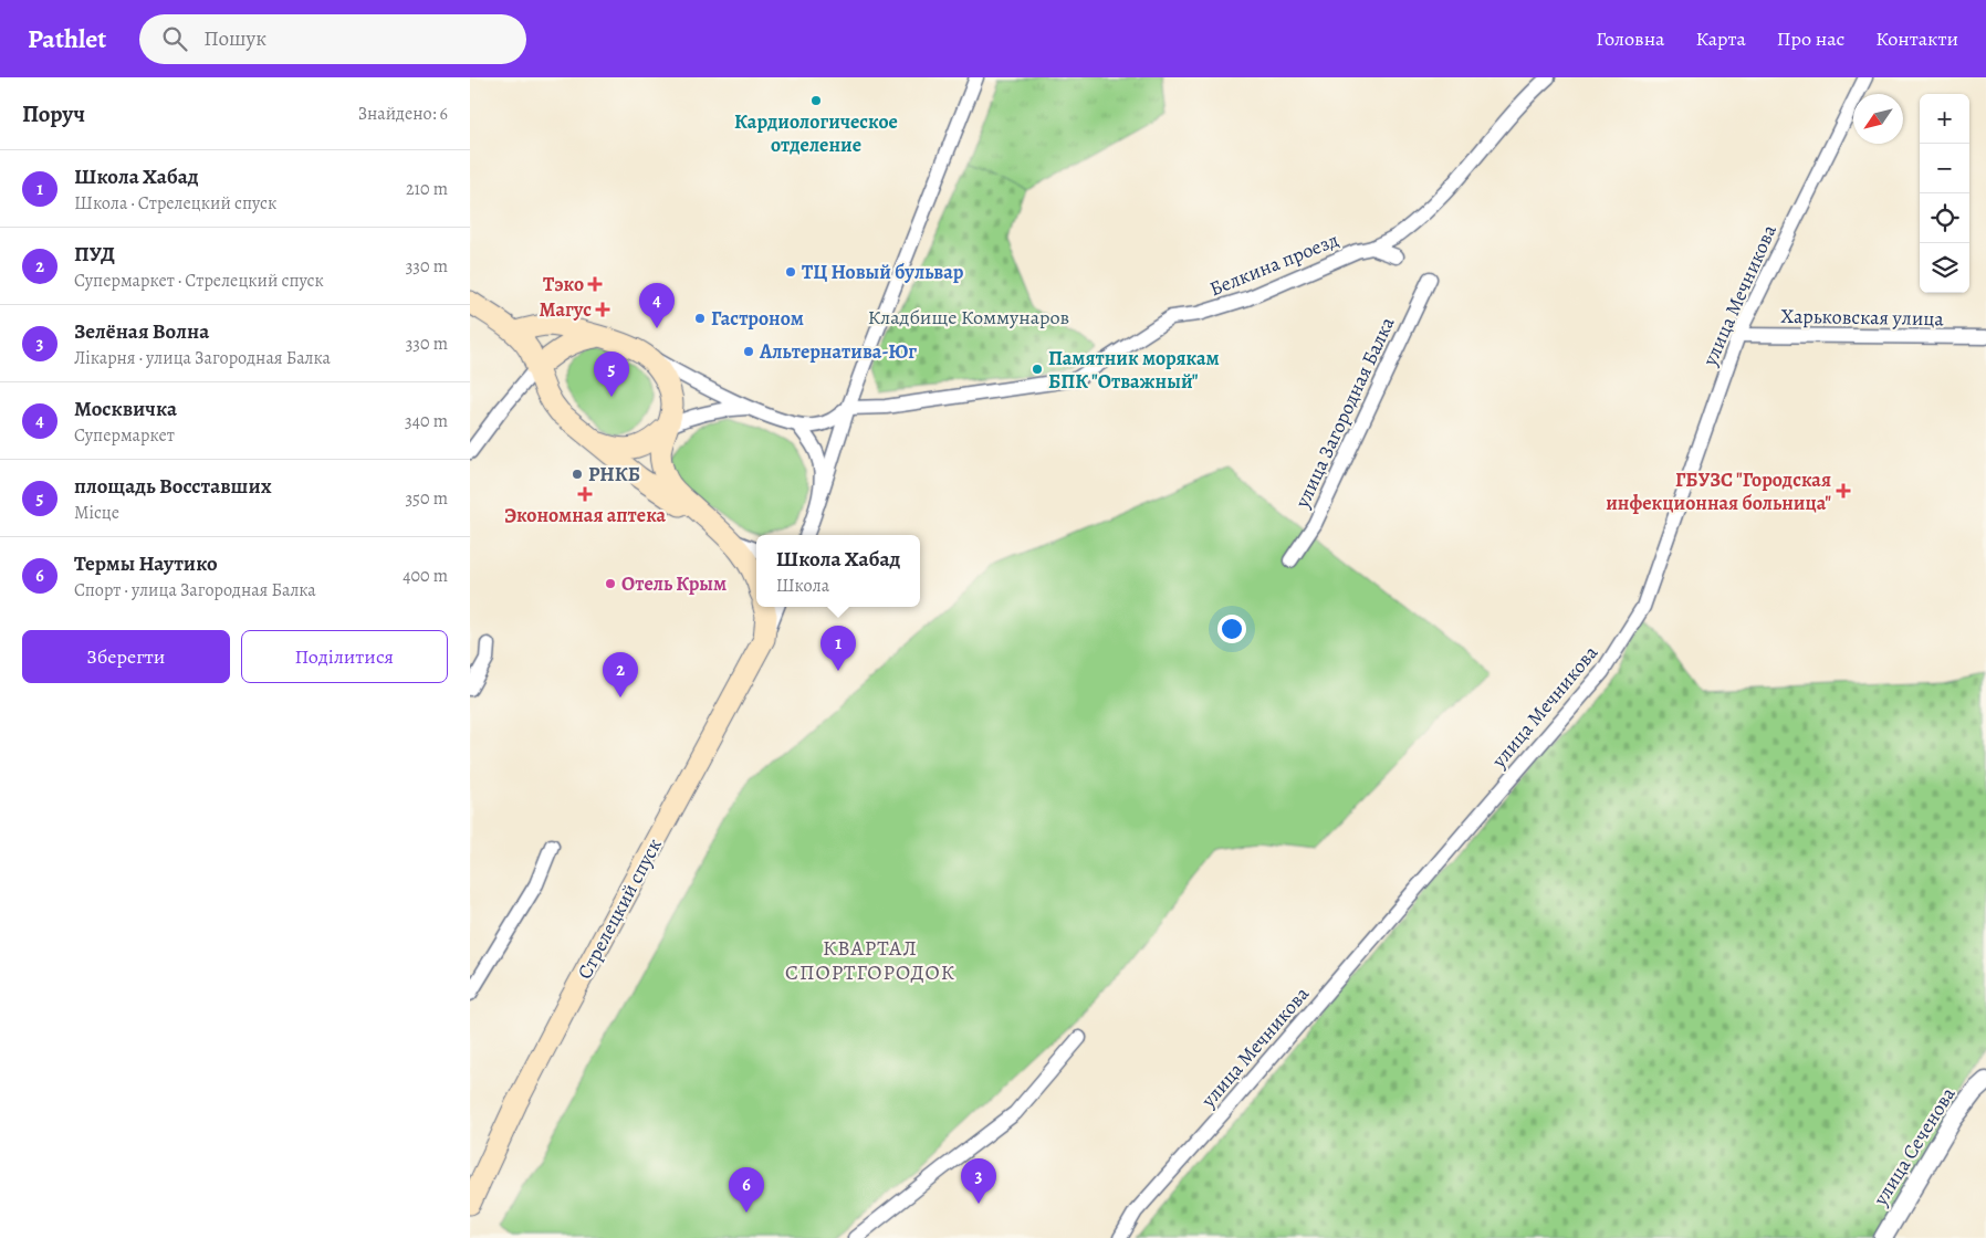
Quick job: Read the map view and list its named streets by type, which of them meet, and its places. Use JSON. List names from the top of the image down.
{
  "streets": {
    "main road": ["Стрелецкий спуск"],
    "street": [
      "Белкина проезд",
      "улица Мечникова",
      "Харьковская улица",
      "улица Загородная Балка",
      "улица Сеченова"
    ]
  },
  "crossings": [
    ["улица Мечникова", "Харьковская улица"]
  ],
  "districts": ["КВАРТАЛ СПОРТГОРОДОК"],
  "parks": ["Кладбище Коммунаров"],
  "places": {
    "other": [
      "Кардиологическое отделение",
      "ТЦ Новый бульвар",
      "Гастроном",
      "Альтернатива-Юг",
      "Памятник морякам БПК \"Отважный\"",
      "РНКБ",
      "Отель Крым"
    ],
    "health": [
      "Тэко",
      "Магус",
      "ГБУЗС \"Городская инфекционная больница\"",
      "Экономная аптека"
    ]
  },
  "north": "bottom left",
  "page": {
    "header": "Pathlet",
    "search": "Пошук",
    "nav": [
      "Головна",
      "Карта",
      "Про нас",
      "Контакти"
    ],
    "heading": ["Поруч", "Знайдено: 6"],
    "map_buttons": ["+", "−"],
    "list": [
      {
        "mark": "1",
        "name": "Школа Хабад",
        "note": "Школа · Стрелецкий спуск",
        "value": "210 m"
      },
      {
        "mark": "2",
        "name": "ПУД",
        "note": "Супермаркет · Стрелецкий спуск",
        "value": "330 m"
      },
      {
        "mark": "3",
        "name": "Зелёная Волна",
        "note": "Лікарня · улица Загородная Балка",
        "value": "330 m"
      },
      {
        "mark": "4",
        "name": "Москвичка",
        "note": "Супермаркет",
        "value": "340 m"
      },
      {
        "mark": "5",
        "name": "площадь Восставших",
        "note": "Місце",
        "value": "350 m"
      },
      {
        "mark": "6",
        "name": "Термы Наутико",
        "note": "Спорт · улица Загородная Балка",
        "value": "400 m"
      }
    ],
    "pins": [
      "4",
      "5",
      "1",
      "2",
      "3",
      "6"
    ],
    "popup": ["Школа Хабад", "Школа"],
    "buttons": ["Зберегти", "Поділитися"]
  }
}
